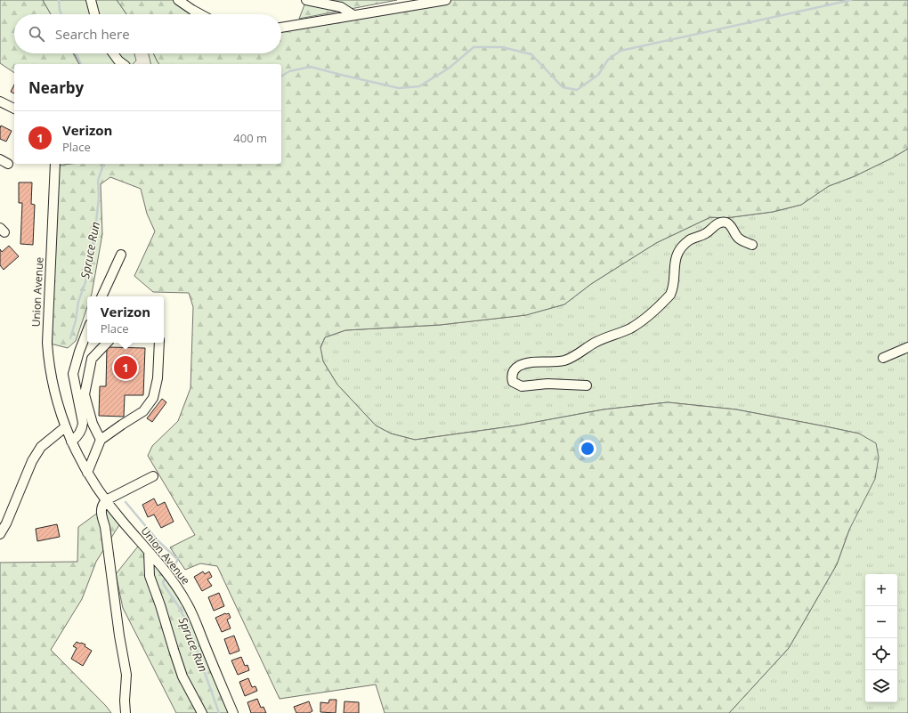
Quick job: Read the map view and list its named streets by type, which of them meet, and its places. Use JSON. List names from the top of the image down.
{
  "streets": {
    "street": ["Union Avenue"]
  },
  "water": ["Spruce Run"],
  "page": {
    "search": "Search here",
    "heading": "Nearby",
    "list": [
      {
        "mark": "1",
        "name": "Verizon",
        "note": "Place",
        "value": "400 m"
      }
    ],
    "popup": ["Verizon", "Place"],
    "pins": "1",
    "map_buttons": ["+", "−"]
  }
}
